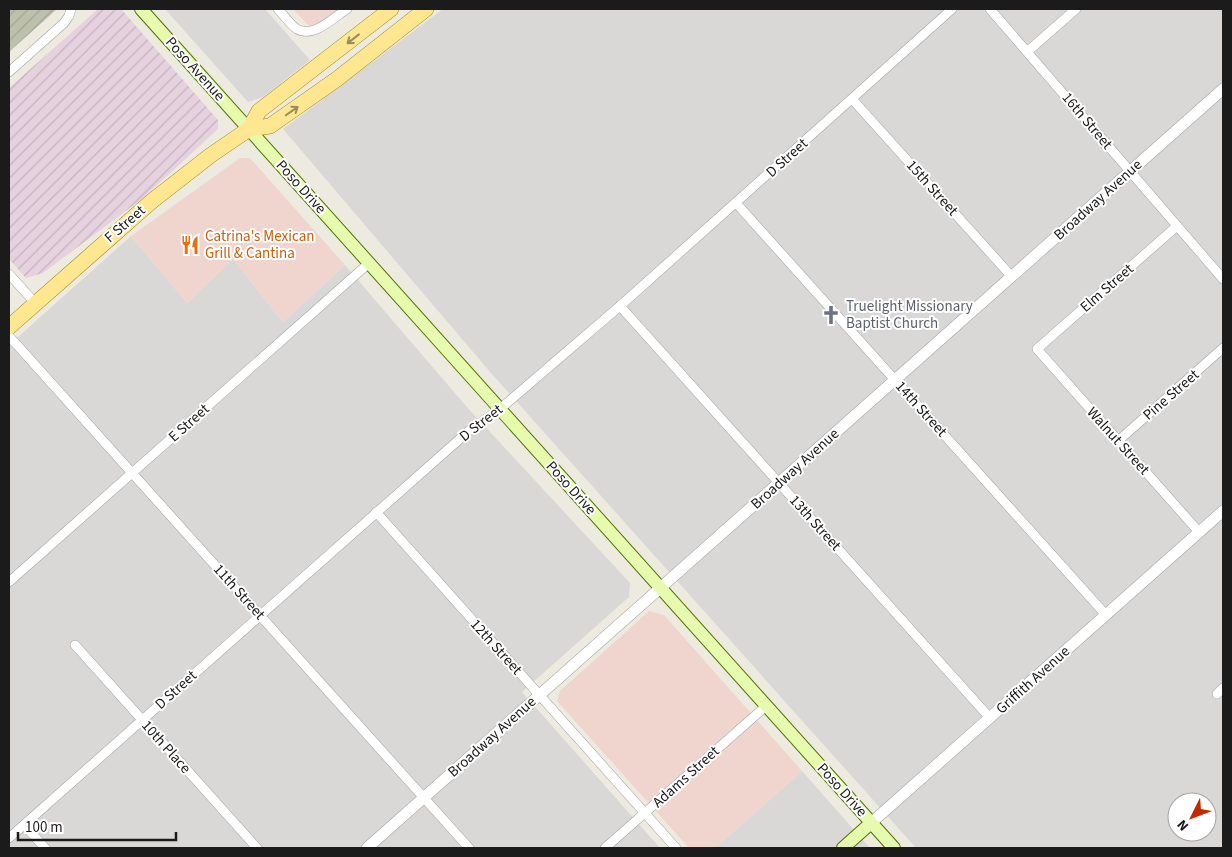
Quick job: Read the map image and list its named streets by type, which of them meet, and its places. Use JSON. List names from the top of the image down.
{
  "streets": {
    "main road": [
      "Poso Avenue",
      "Poso Drive",
      "F Street",
      "Griffith Avenue"
    ],
    "street": [
      "16th Street",
      "D Street",
      "15th Street",
      "Broadway Avenue",
      "Elm Street",
      "Pine Street",
      "14th Street",
      "E Street",
      "Walnut Street",
      "13th Street",
      "11th Street",
      "12th Street",
      "10th Place",
      "Adams Street"
    ]
  },
  "crossings": [
    ["Poso Avenue", "Poso Drive"],
    ["Poso Avenue", "F Street"],
    ["16th Street", "Broadway Avenue"],
    ["16th Street", "Elm Street"],
    ["D Street", "Poso Drive"],
    ["D Street", "15th Street"],
    ["D Street", "14th Street"],
    ["D Street", "13th Street"],
    ["D Street", "11th Street"],
    ["D Street", "12th Street"],
    ["D Street", "10th Place"],
    ["Poso Drive", "Broadway Avenue"],
    ["Poso Drive", "F Street"],
    ["Poso Drive", "E Street"],
    ["Poso Drive", "Griffith Avenue"],
    ["Poso Drive", "Adams Street"],
    ["15th Street", "Broadway Avenue"],
    ["Broadway Avenue", "14th Street"],
    ["Broadway Avenue", "13th Street"],
    ["Broadway Avenue", "11th Street"],
    ["Broadway Avenue", "12th Street"],
    ["Elm Street", "Walnut Street"],
    ["Pine Street", "Walnut Street"],
    ["14th Street", "Griffith Avenue"],
    ["E Street", "11th Street"],
    ["Walnut Street", "Griffith Avenue"],
    ["13th Street", "Griffith Avenue"],
    ["12th Street", "Adams Street"]
  ],
  "places": {
    "restaurant": ["Catrina's Mexican Grill & Cantina"],
    "church": ["Truelight Missionary Baptist Church"]
  },
  "scale_bar": "100 m",
  "north": "bottom left"
}
